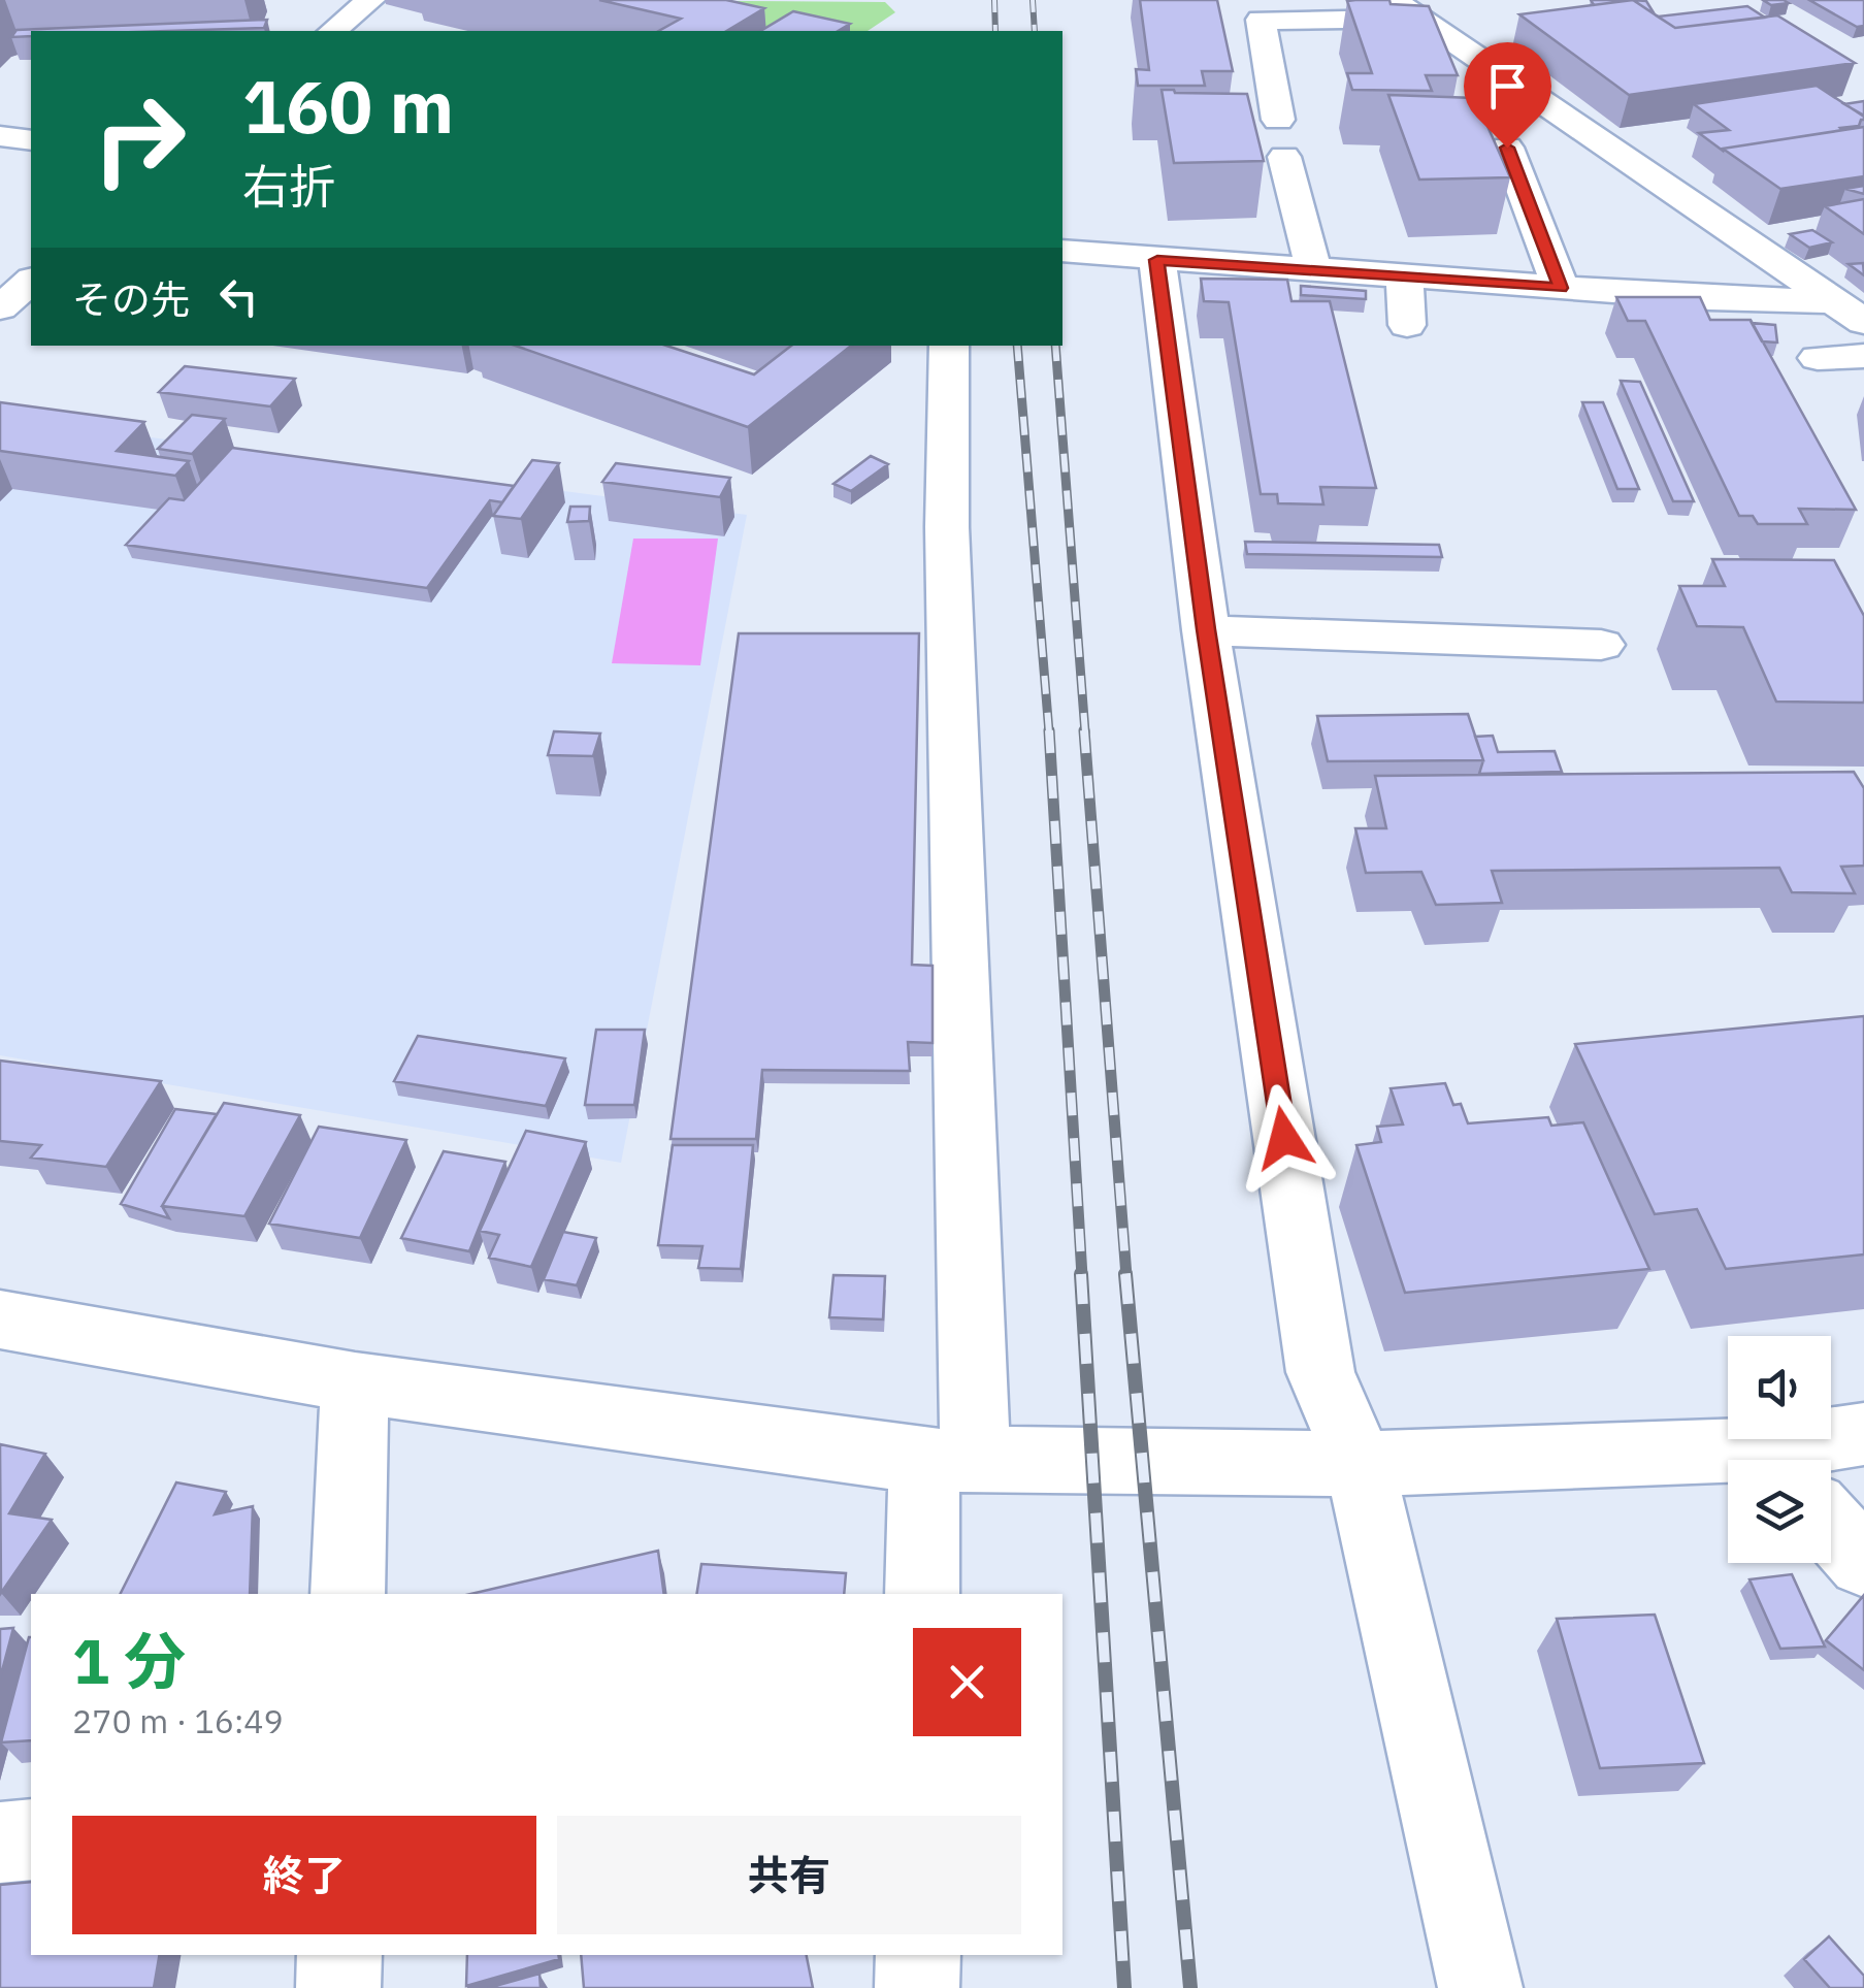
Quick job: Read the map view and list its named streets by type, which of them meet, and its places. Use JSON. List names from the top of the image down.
{
  "page": {
    "turn": ["160 m", "右折"],
    "then": "その先",
    "heading": ["1 分", "270 m · 16:49"],
    "buttons": ["終了", "共有"]
  }
}
